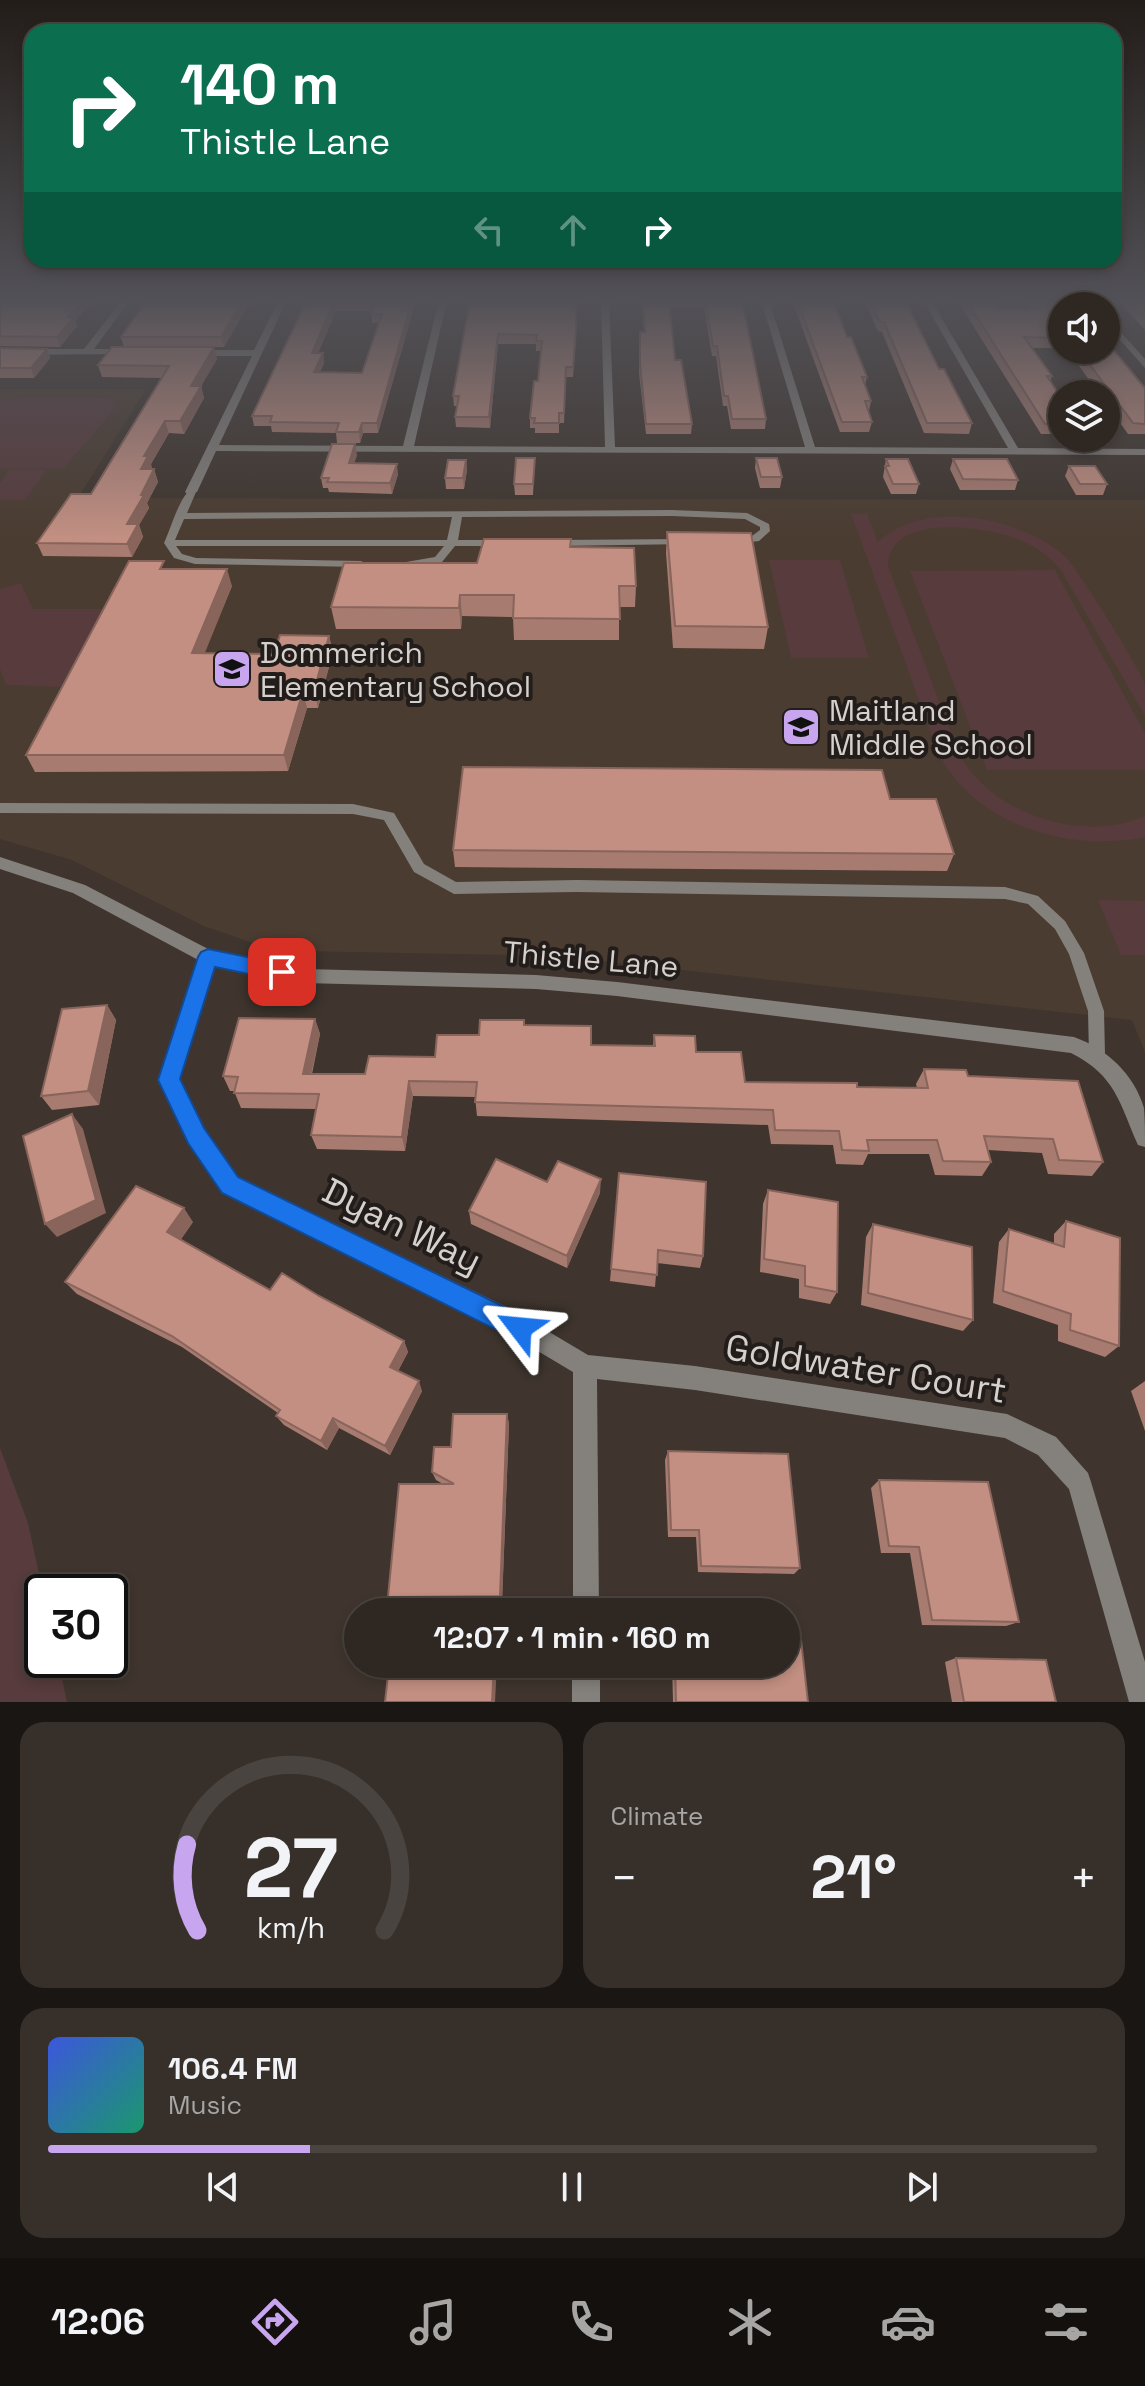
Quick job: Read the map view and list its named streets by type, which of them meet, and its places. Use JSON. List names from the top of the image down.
{
  "streets": {
    "street": ["Thistle Lane", "Dyan Way", "Goldwater Court"]
  },
  "crossings": [
    ["Thistle Lane", "Dyan Way"],
    ["Dyan Way", "Goldwater Court"]
  ],
  "places": {
    "school or university": ["Dommerich Elementary School", "Maitland Middle School"]
  },
  "page": {
    "turn": ["140 m", "Thistle Lane"],
    "limit": "30",
    "trip": "12:07 · 1 min · 160 m",
    "tile": "Climate",
    "heat": ["−", "21°", "+"],
    "song": ["106.4 FM", "Music"],
    "tabs": "12:06",
    "gauge": ["27", "km/h"]
  }
}
